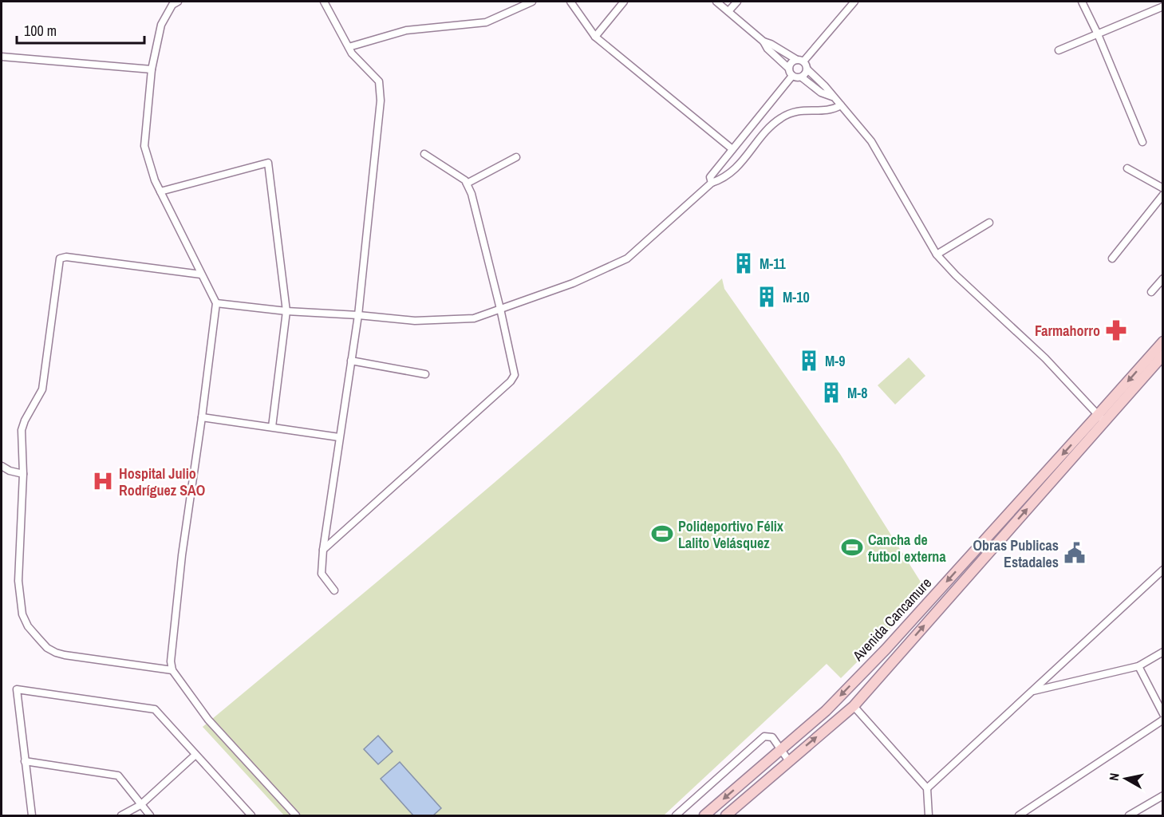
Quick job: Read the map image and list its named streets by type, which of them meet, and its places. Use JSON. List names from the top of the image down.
{
  "streets": {
    "main road": ["Avenida Cancamure"]
  },
  "places": {
    "building": [
      "M-11",
      "M-10",
      "M-9",
      "M-8"
    ],
    "pharmacy": ["Farmahorro"],
    "hospital": ["Hospital Julio Rodríguez SAO"],
    "sports": ["Polideportivo Félix Lalito Velásquez", "Cancha de futbol externa"],
    "public building": ["Obras Publicas Estadales"]
  },
  "scale_bar": "100 m",
  "north": "left"
}
